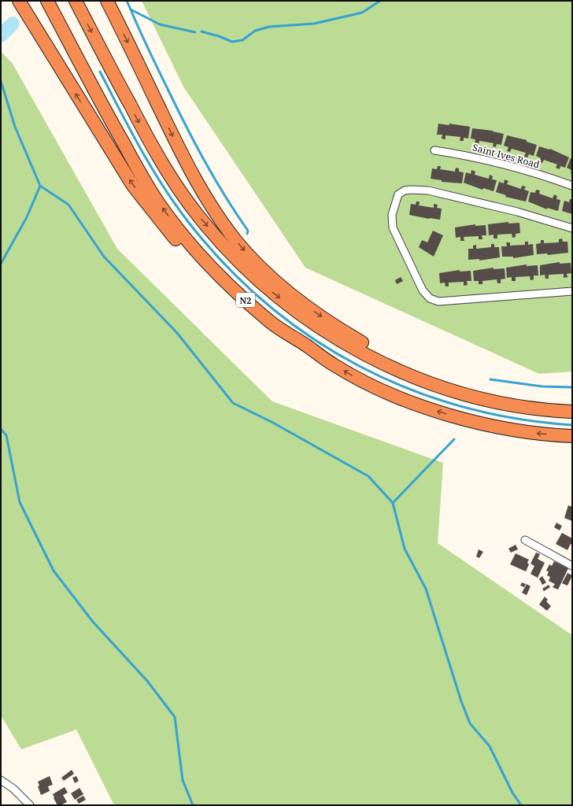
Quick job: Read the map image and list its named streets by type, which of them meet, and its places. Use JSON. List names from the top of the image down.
{
  "streets": {
    "highway": ["N2"],
    "street": ["Saint Ives Road"]
  }
}
